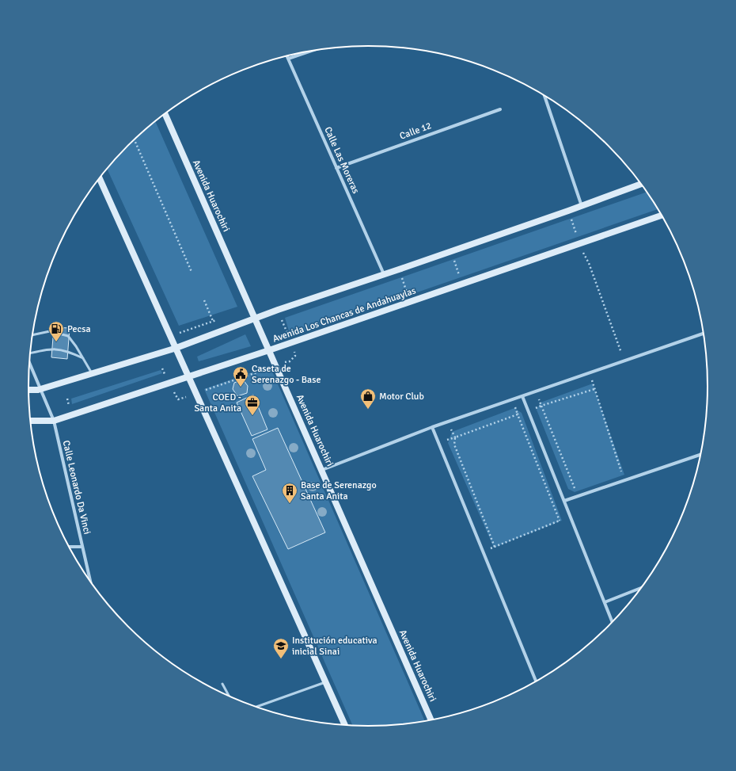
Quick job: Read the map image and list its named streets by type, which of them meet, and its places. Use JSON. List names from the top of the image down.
{
  "streets": {
    "main road": ["Avenida Huarochiri", "Avenida Los Chancas de Andahuaylas"],
    "street": ["Calle 12", "Calle Las Moreras", "Calle Leonardo Da Vinci"]
  },
  "crossings": [
    ["Calle 12", "Calle Las Moreras"],
    ["Avenida Huarochiri", "Avenida Los Chancas de Andahuaylas"],
    ["Avenida Los Chancas de Andahuaylas", "Calle Leonardo Da Vinci"]
  ],
  "places": {
    "fuel station": ["Pecsa"],
    "public building": ["Caseta de Serenazgo - Base"],
    "shop": ["Motor Club"],
    "office": ["COED - Santa Anita"],
    "building": ["Base de Serenazgo Santa Anita"],
    "school or university": ["Institución educativa inicial Sinai"]
  }
}
